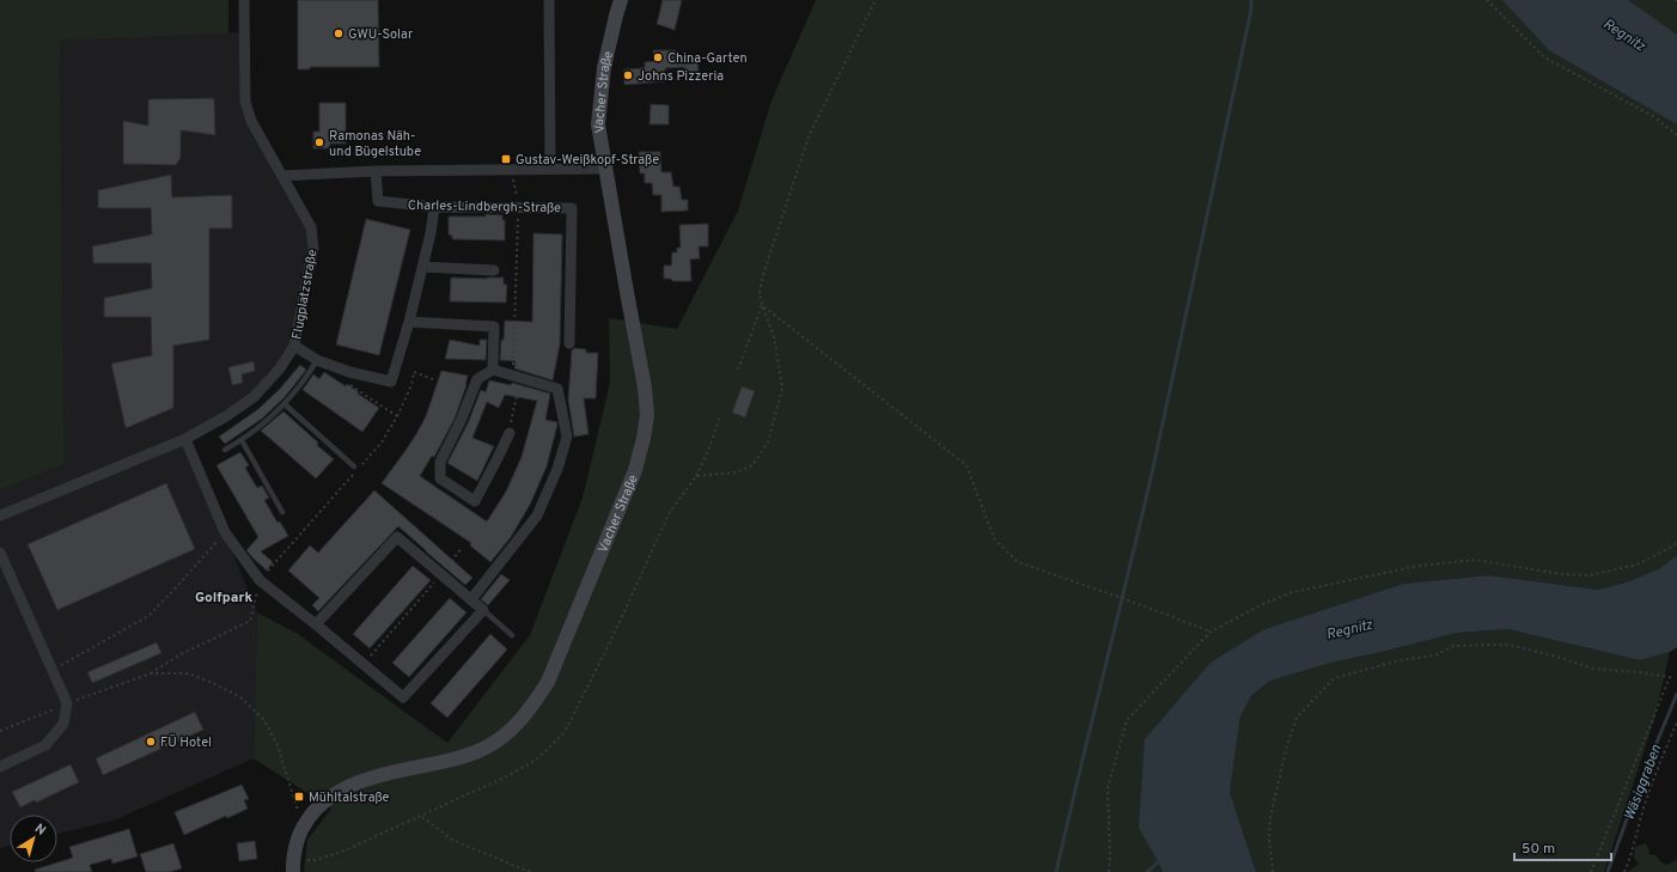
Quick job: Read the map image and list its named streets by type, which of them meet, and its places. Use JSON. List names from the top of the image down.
{
  "streets": {
    "street": ["Vacher Straße", "Charles-Lindbergh-Straße", "Flugplatzstraße"]
  },
  "districts": ["Golfpark"],
  "water": ["Regnitz", "Wäsiggraben"],
  "places": {
    "other": [
      "GWU-Solar",
      "China-Garten",
      "Johns Pizzeria",
      "Ramonas Näh- und Bügelstube",
      "FÜ Hotel"
    ],
    "transit": ["Gustav-Weißkopf-Straße", "Mühltalstraße"]
  },
  "scale_bar": "50 m",
  "north": "top right"
}
